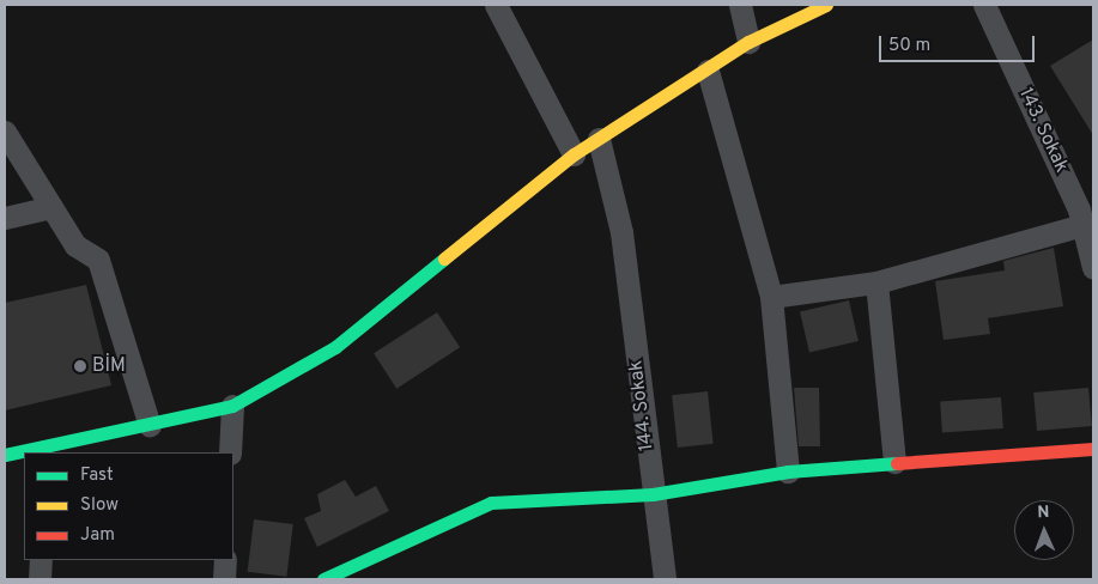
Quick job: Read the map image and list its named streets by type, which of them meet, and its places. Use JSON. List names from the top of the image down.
{
  "streets": {
    "street": ["143. Sokak", "144. Sokak"]
  },
  "places": ["BİM"],
  "legend": ["Fast", "Slow", "Jam"],
  "scale_bar": "50 m",
  "north": "top"
}
